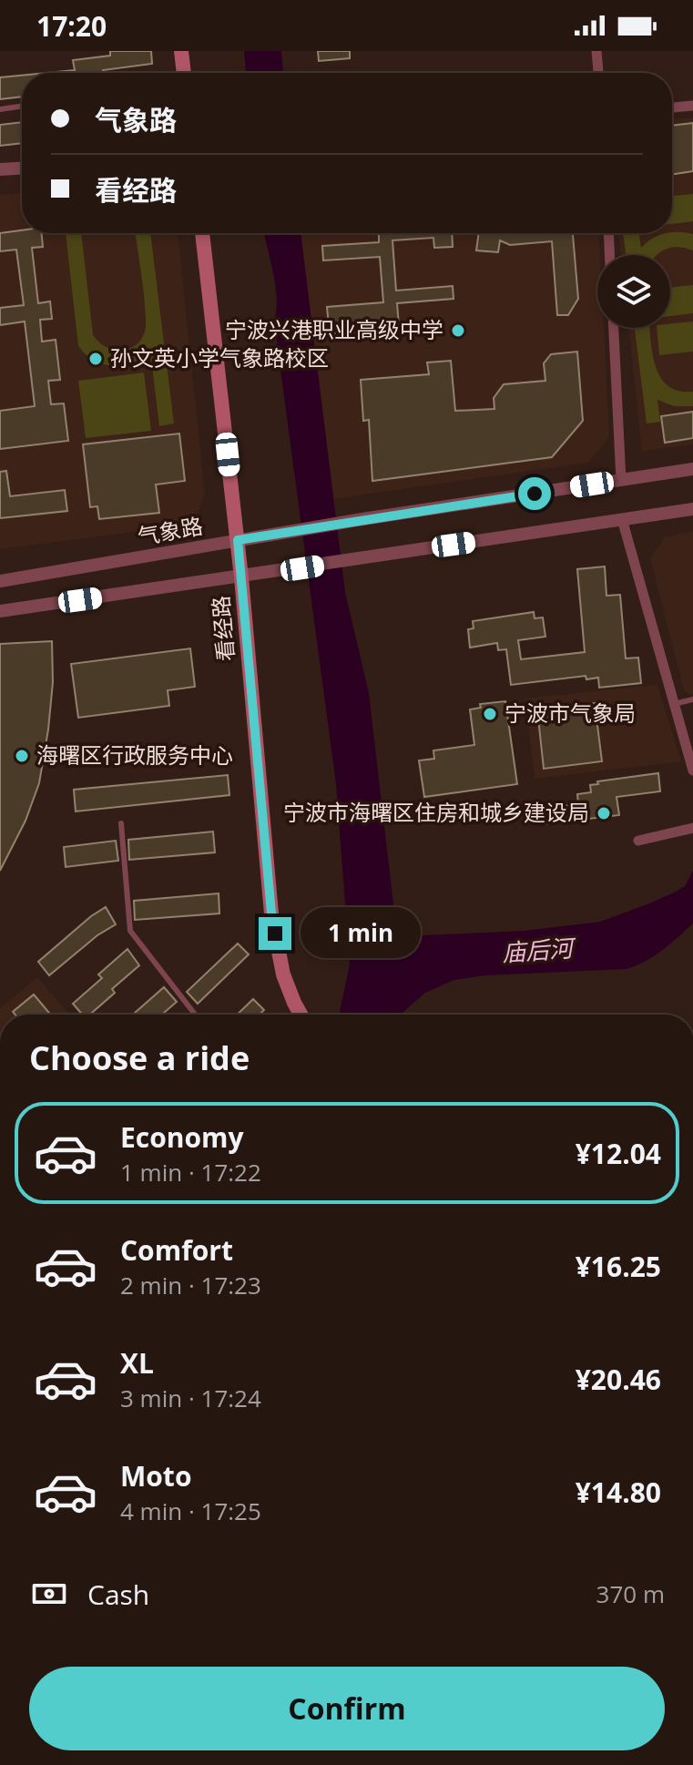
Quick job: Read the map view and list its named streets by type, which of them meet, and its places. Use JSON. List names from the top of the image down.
{
  "streets": {
    "main road": ["看经路"],
    "street": ["气象路"]
  },
  "crossings": [
    ["气象路", "看经路"]
  ],
  "water": ["庙后河"],
  "places": [
    "宁波兴港职业高级中学",
    "孙文英小学气象路校区",
    "宁波市气象局",
    "海曙区行政服务中心",
    "宁波市海曙区住房和城乡建设局"
  ],
  "page": {
    "status": "17:20",
    "banner": ["气象路", "看经路"],
    "bubble": "1 min",
    "heading": "Choose a ride",
    "list": [
      {
        "name": "Economy",
        "note": "1 min · 17:22",
        "value": "¥12.04"
      },
      {
        "name": "Comfort",
        "note": "2 min · 17:23",
        "value": "¥16.25"
      },
      {
        "name": "XL",
        "note": "3 min · 17:24",
        "value": "¥20.46"
      },
      {
        "name": "Moto",
        "note": "4 min · 17:25",
        "value": "¥14.80"
      }
    ],
    "pay": ["Cash", "370 m"],
    "buttons": "Confirm"
  }
}
